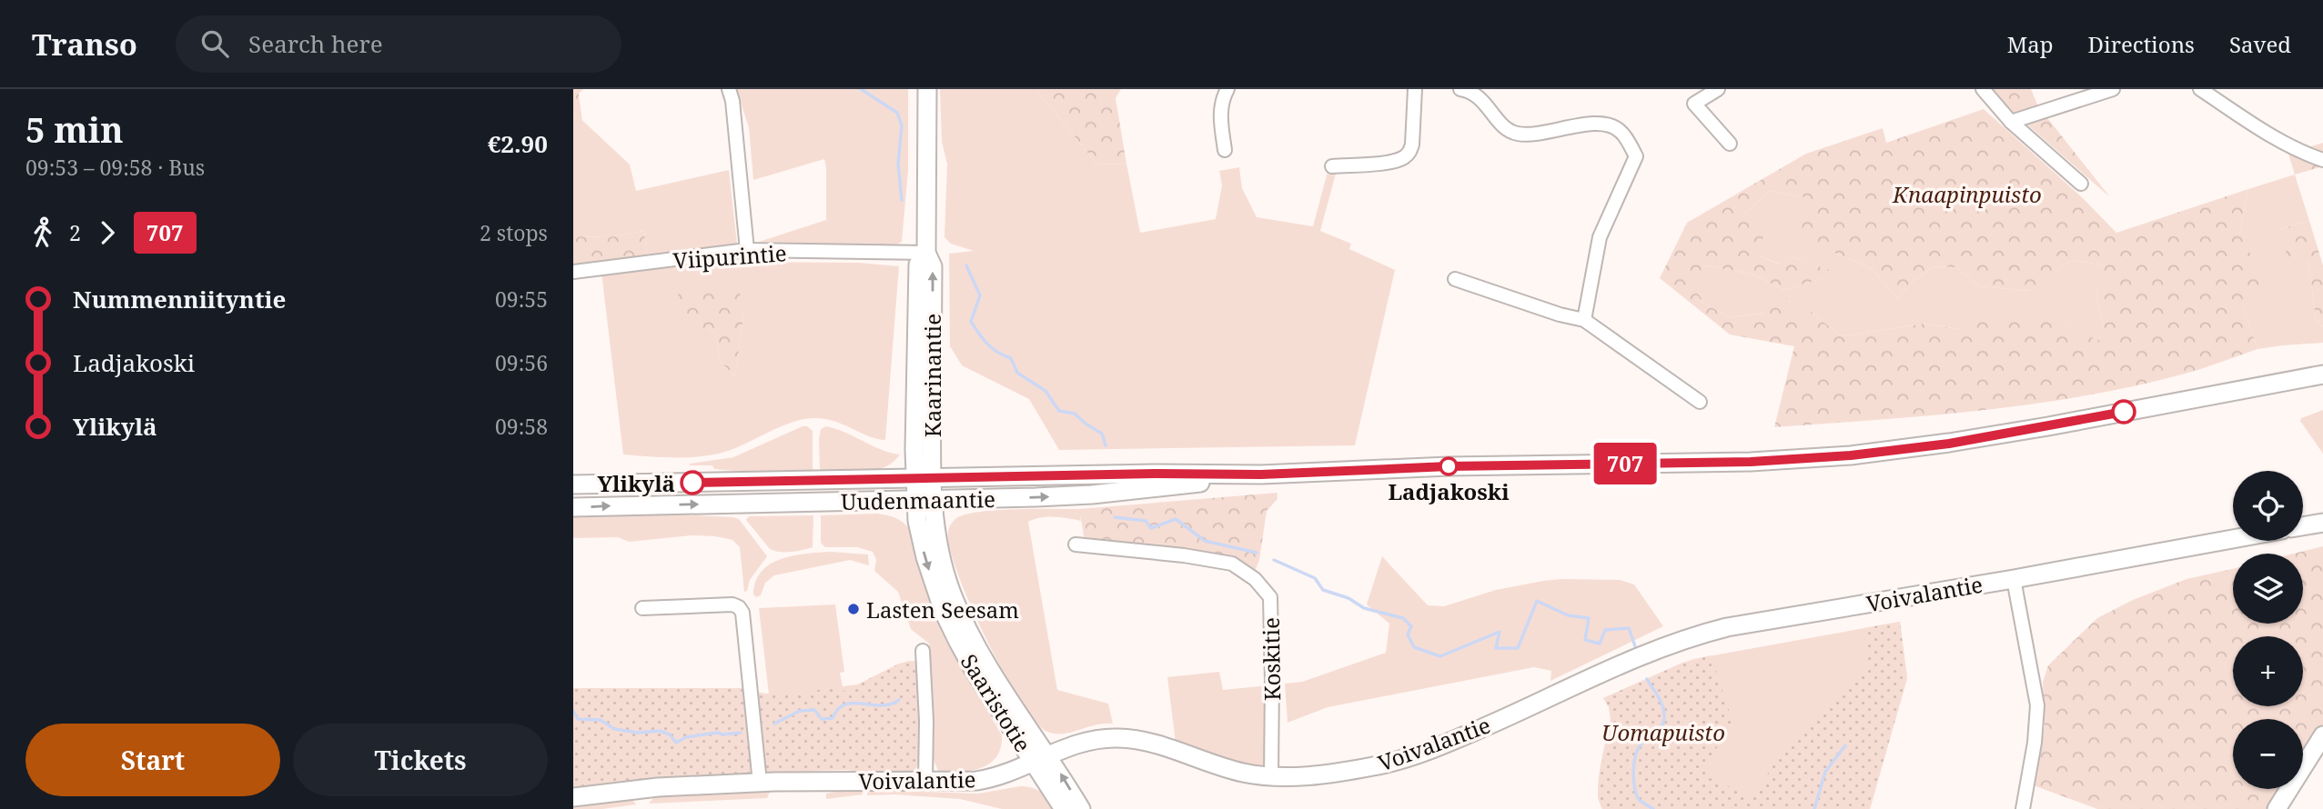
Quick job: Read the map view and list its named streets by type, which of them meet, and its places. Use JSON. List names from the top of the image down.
{
  "streets": {
    "main road": [
      "Kaarinantie",
      "Uudenmaantie",
      "Voivalantie",
      "Saaristotie"
    ],
    "street": ["Viipurintie", "Koskitie"]
  },
  "crossings": [
    ["Viipurintie", "Kaarinantie"],
    ["Kaarinantie", "Uudenmaantie"],
    ["Kaarinantie", "Saaristotie"],
    ["Uudenmaantie", "Saaristotie"],
    ["Voivalantie", "Koskitie"],
    ["Voivalantie", "Saaristotie"]
  ],
  "parks": ["Knaapinpuisto", "Uomapuisto"],
  "places": ["Ladjakoski", "Ylikylä", "Lasten Seesam"],
  "lines": ["bus line 707"],
  "page": {
    "header": "Transo",
    "search": "Search here",
    "nav": ["Map", "Directions", "Saved"],
    "heading": ["5 min", "09:53 – 09:58 · Bus", "€2.90"],
    "on_map": "707",
    "legs": ["2", "707", "2 stops"],
    "list": [
      {
        "name": "Nummenniityntie",
        "value": "09:55"
      },
      {
        "name": "Ladjakoski",
        "value": "09:56"
      },
      {
        "name": "Ylikylä",
        "value": "09:58"
      }
    ],
    "map_buttons": ["+", "−"],
    "buttons": ["Start", "Tickets"]
  }
}
